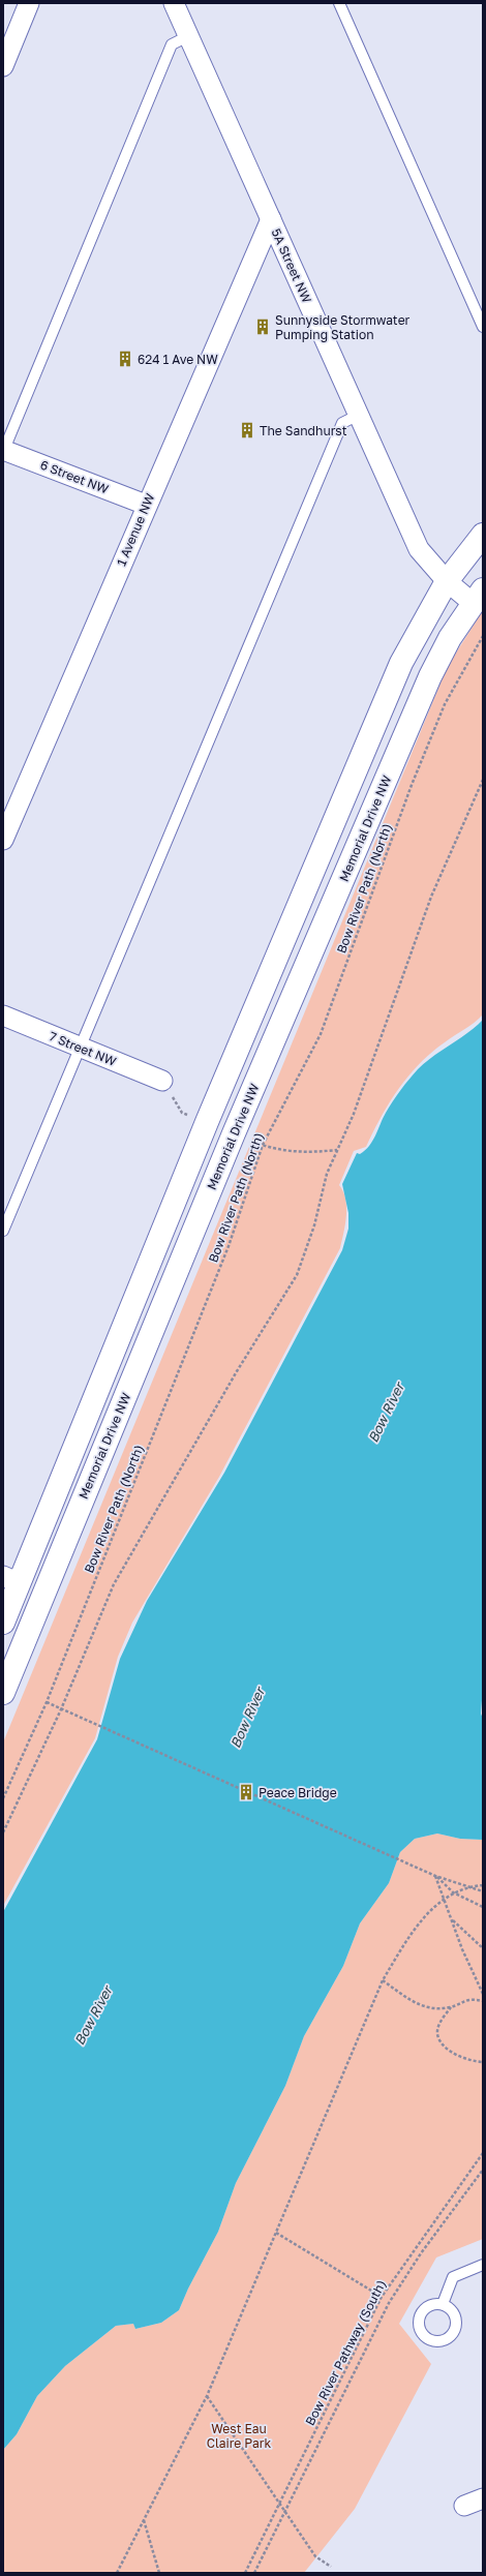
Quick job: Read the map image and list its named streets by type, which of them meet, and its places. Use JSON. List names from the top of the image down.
{
  "streets": {
    "main road": ["Memorial Drive NW"],
    "street": [
      "5A Street NW",
      "6 Street NW",
      "1 Avenue NW",
      "7 Street NW"
    ],
    "path": ["Bow River Path (North)", "Bow River Pathway (South)"]
  },
  "crossings": [
    ["5A Street NW", "1 Avenue NW"],
    ["5A Street NW", "Memorial Drive NW"],
    ["6 Street NW", "1 Avenue NW"]
  ],
  "water": ["Bow River"],
  "parks": ["West Eau Claire Park"],
  "places": {
    "building": [
      "Sunnyside Stormwater Pumping Station",
      "624 1 Ave NW",
      "The Sandhurst",
      "Peace Bridge"
    ]
  }
}
